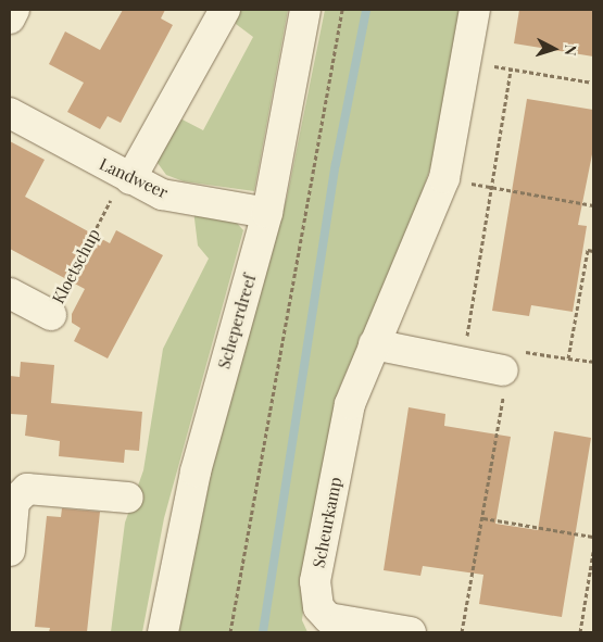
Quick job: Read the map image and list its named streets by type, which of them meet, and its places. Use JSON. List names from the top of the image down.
{
  "streets": {
    "street": [
      "Landweer",
      "Kloetschup",
      "Scheperdreef",
      "Scheurkamp"
    ]
  },
  "crossings": [
    ["Landweer", "Kloetschup"],
    ["Landweer", "Scheperdreef"]
  ],
  "north": "right"
}
